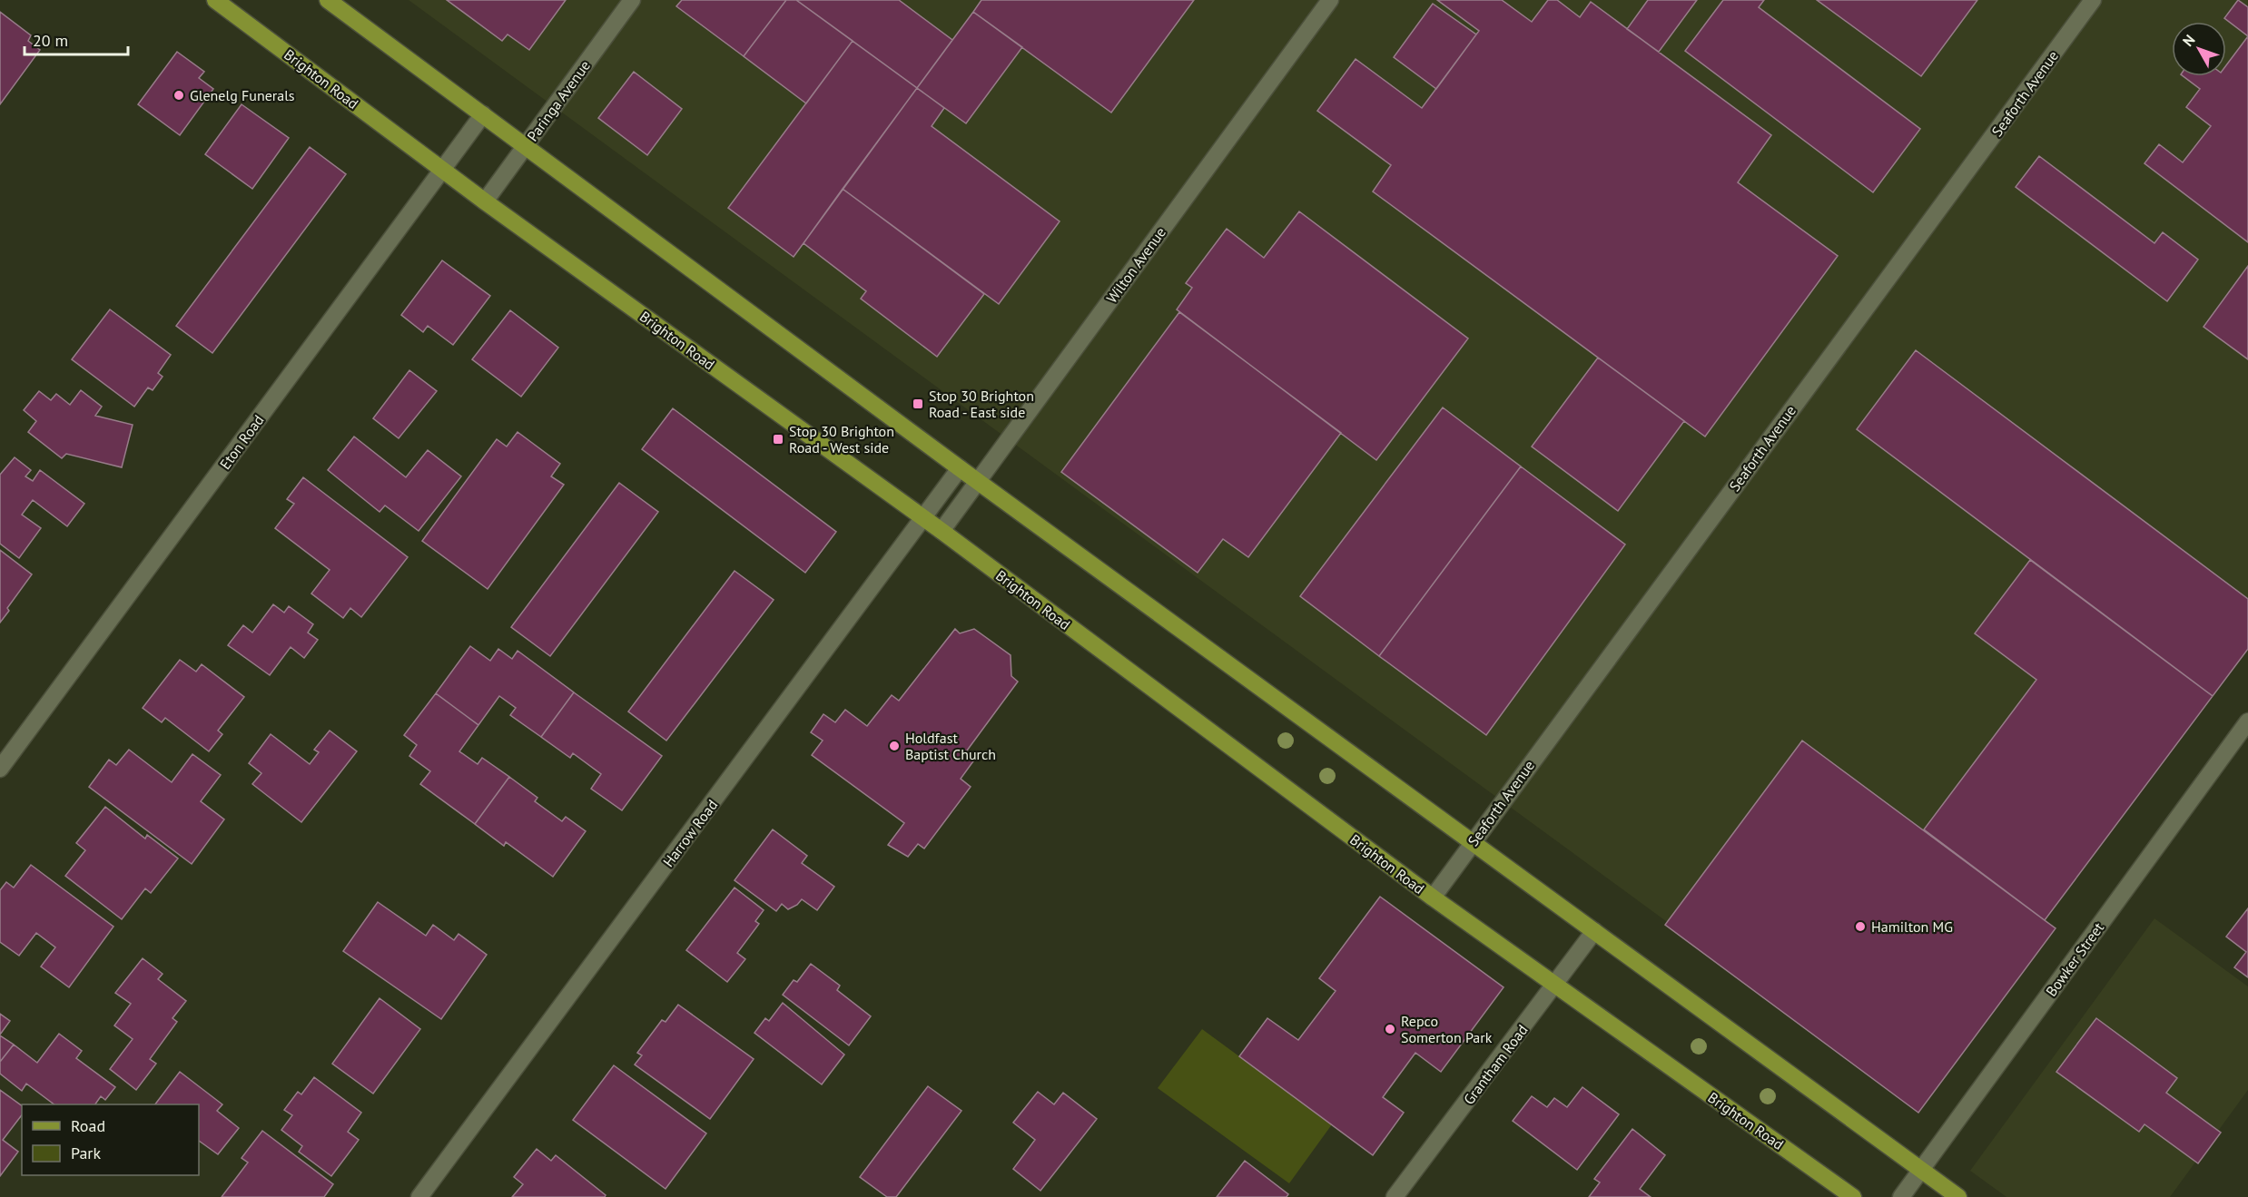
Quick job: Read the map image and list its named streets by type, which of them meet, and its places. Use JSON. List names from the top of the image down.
{
  "streets": {
    "main road": ["Brighton Road"],
    "street": [
      "Seaforth Avenue",
      "Paringa Avenue",
      "Wilton Avenue",
      "Eton Road",
      "Harrow Road",
      "Bowker Street",
      "Grantham Road"
    ]
  },
  "crossings": [
    ["Brighton Road", "Seaforth Avenue"],
    ["Brighton Road", "Paringa Avenue"],
    ["Brighton Road", "Wilton Avenue"],
    ["Brighton Road", "Eton Road"],
    ["Brighton Road", "Harrow Road"],
    ["Brighton Road", "Grantham Road"]
  ],
  "places": {
    "other": [
      "Glenelg Funerals",
      "Holdfast Baptist Church",
      "Hamilton MG",
      "Repco Somerton Park"
    ],
    "transit": ["Stop 30 Brighton Road - East side", "Stop 30 Brighton Road - West side"]
  },
  "legend": ["Road", "Park"],
  "scale_bar": "20 m",
  "north": "top left"
}
